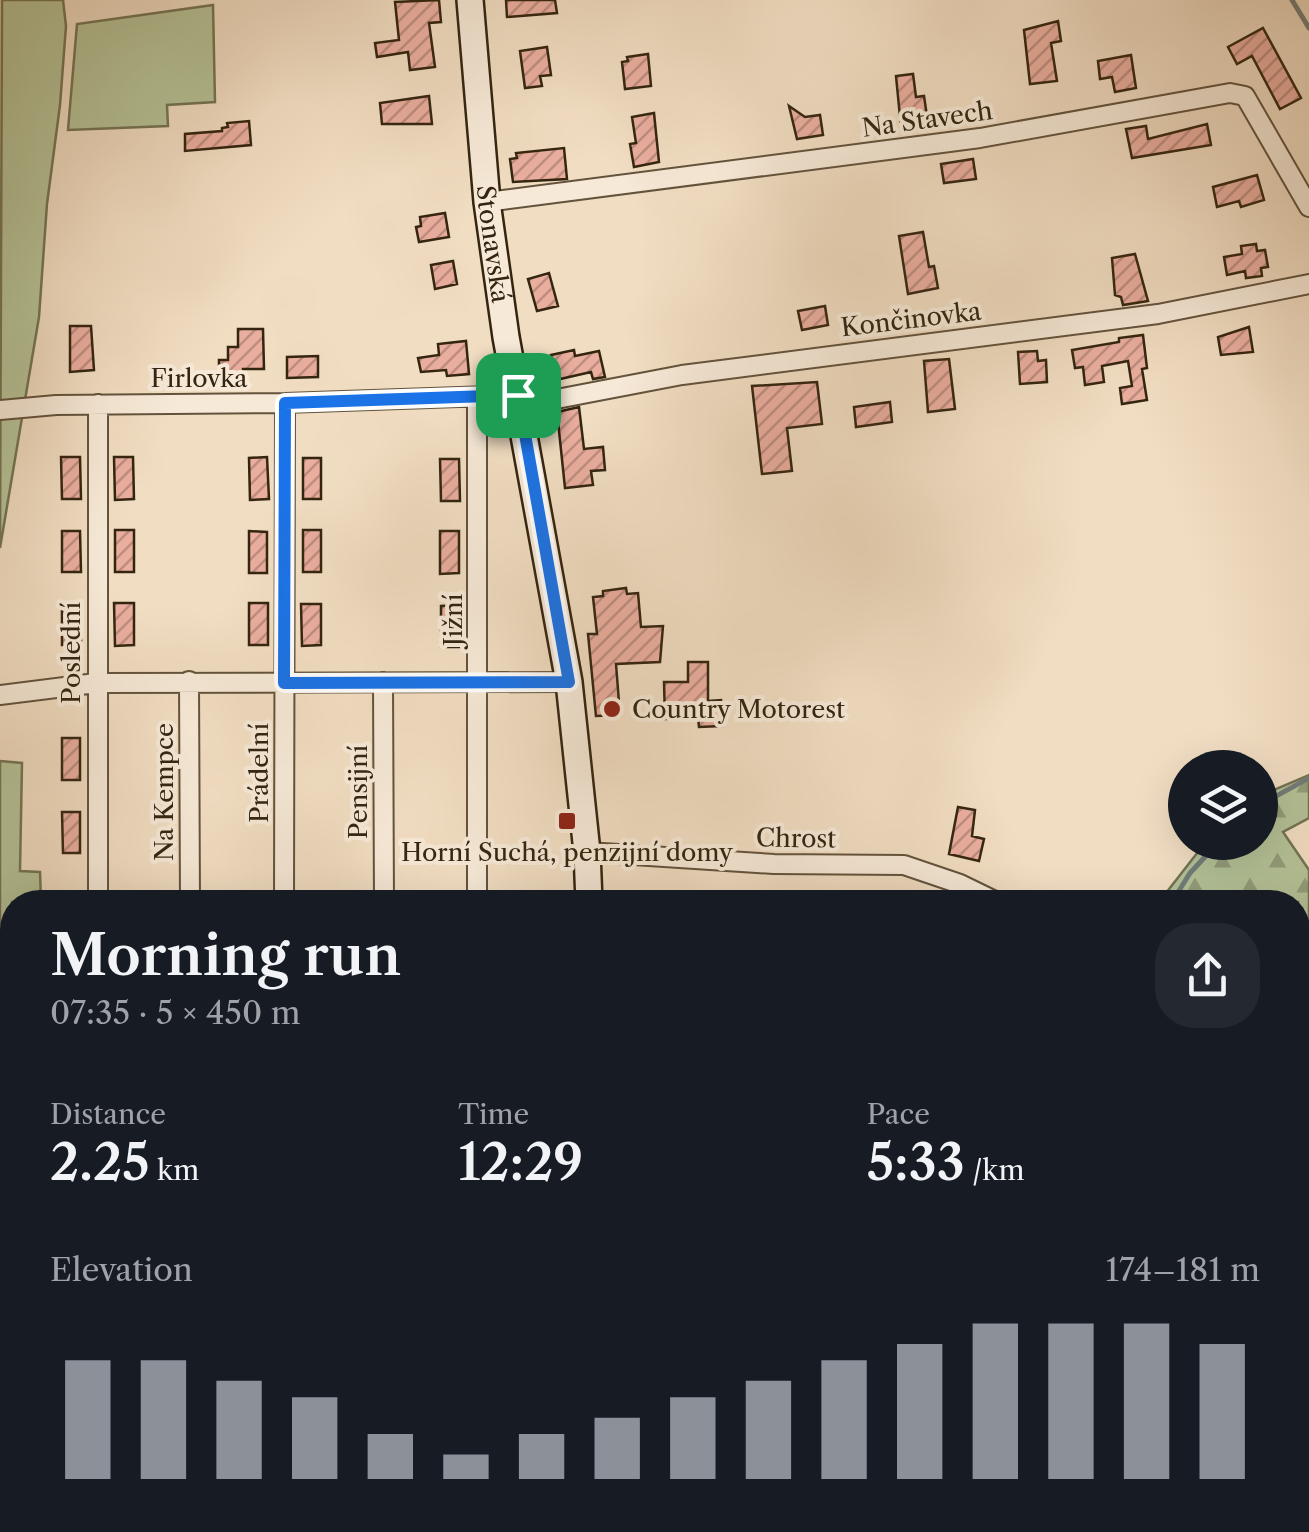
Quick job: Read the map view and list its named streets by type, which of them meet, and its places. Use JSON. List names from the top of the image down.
{
  "streets": {
    "main road": ["Stonavská"],
    "street": [
      "Na Stavech",
      "Končinovka",
      "Firlovka",
      "Jižní",
      "Poslední",
      "Prádelní",
      "Na Kempce",
      "Pensijní",
      "Chrost"
    ]
  },
  "crossings": [
    ["Na Stavech", "Stonavská"],
    ["Stonavská", "Končinovka"],
    ["Stonavská", "Firlovka"],
    ["Stonavská", "Chrost"],
    ["Končinovka", "Firlovka"],
    ["Firlovka", "Jižní"],
    ["Firlovka", "Poslední"],
    ["Firlovka", "Prádelní"]
  ],
  "places": {
    "other": ["Country Motorest"],
    "transit": ["Horní Suchá, penzijní domy"]
  },
  "page": {
    "heading": ["Morning run", "07:35 · 5 × 450 m"],
    "stats": [
      ["Distance", "2.25 km"],
      ["Time", "12:29"],
      ["Pace", "5:33 /km"]
    ],
    "chart": ["Elevation", "174–181 m"]
  }
}
